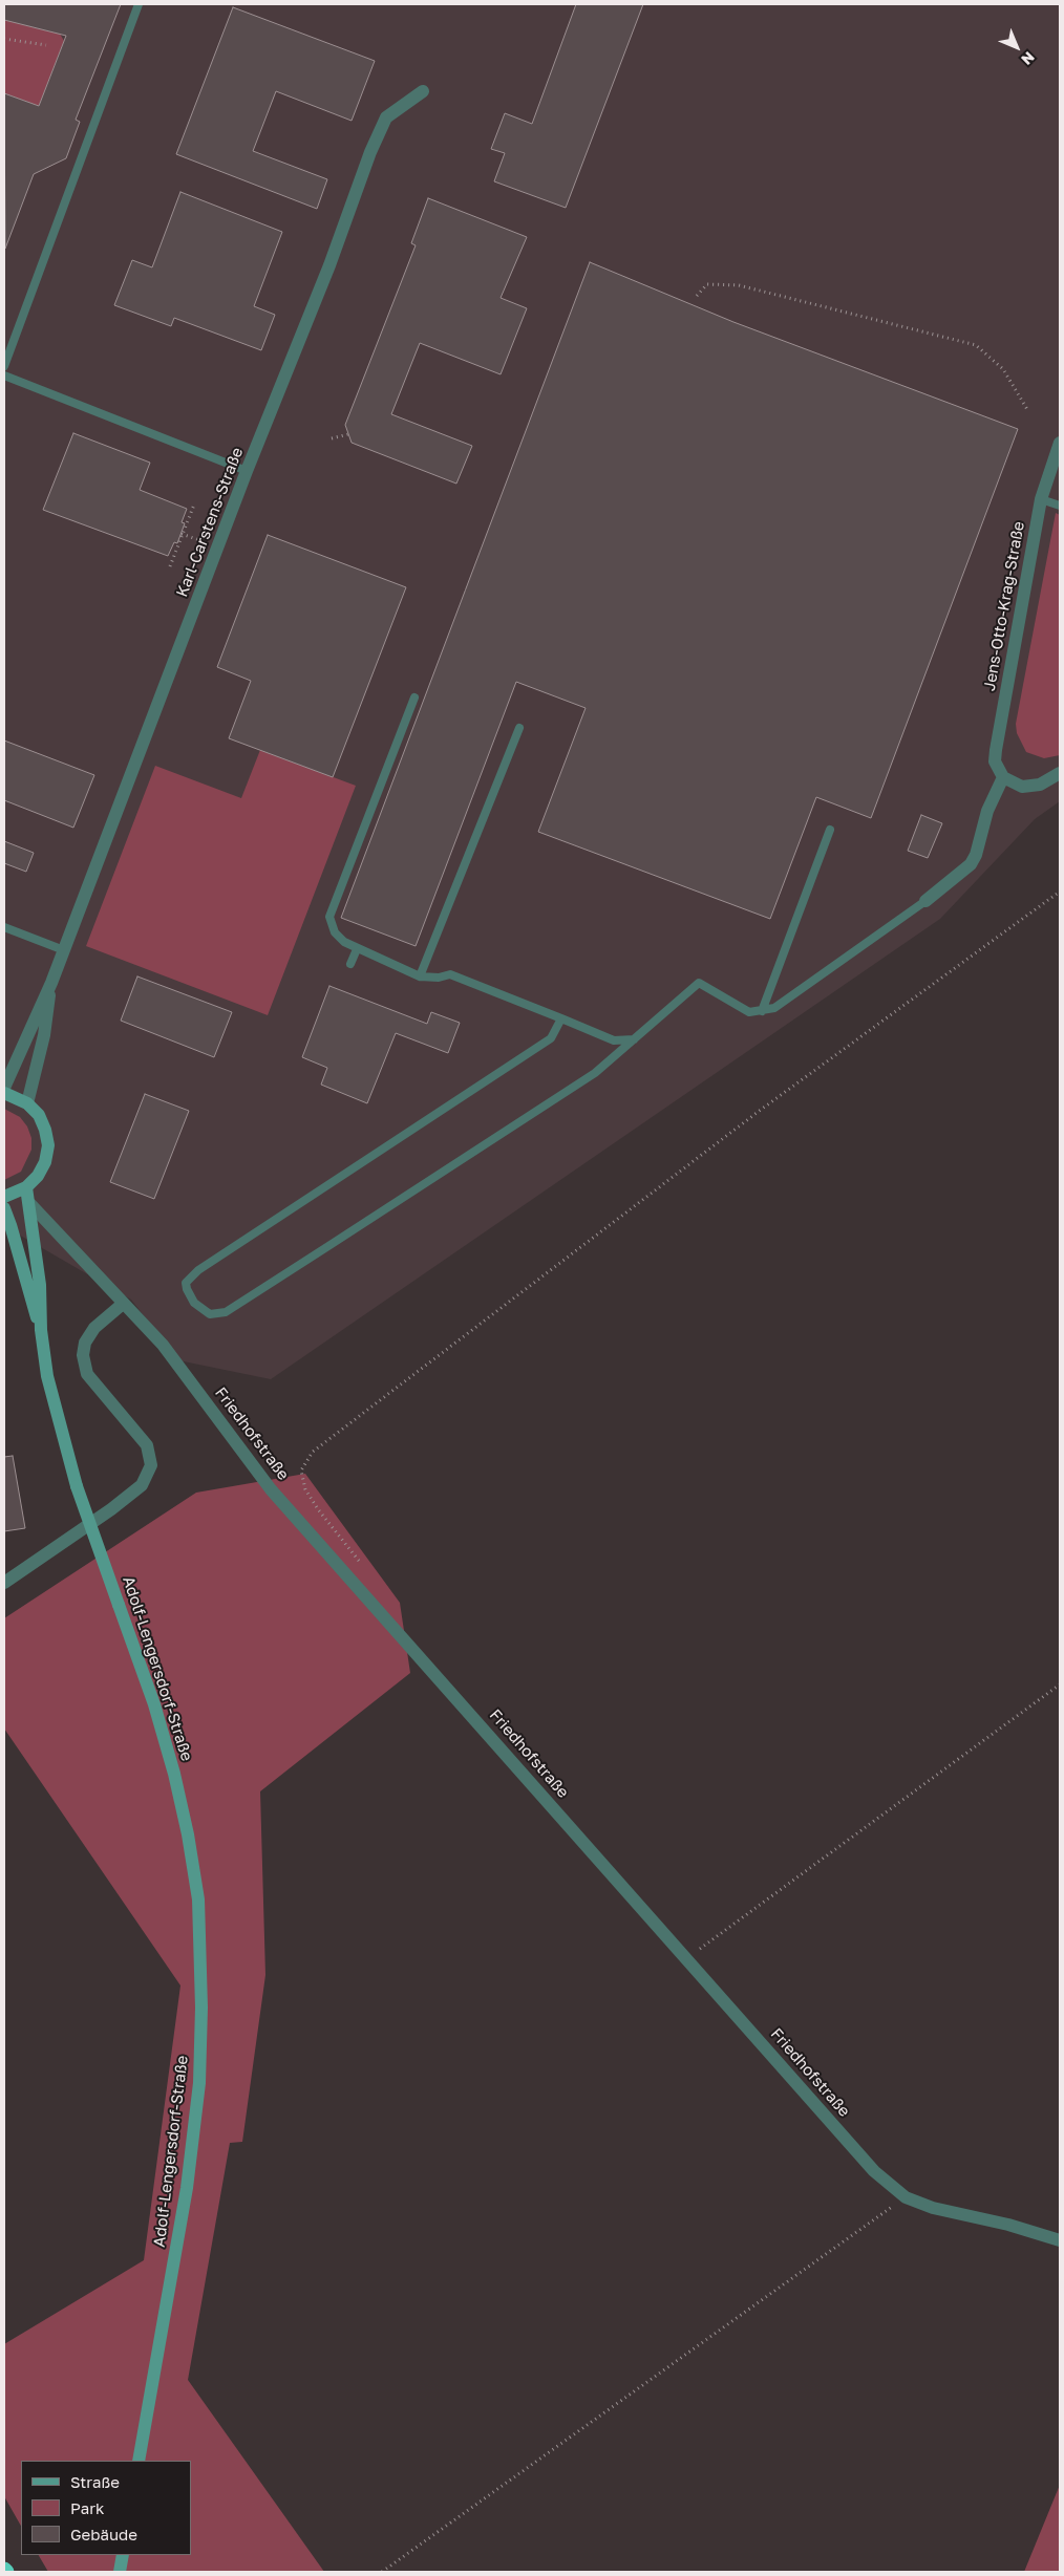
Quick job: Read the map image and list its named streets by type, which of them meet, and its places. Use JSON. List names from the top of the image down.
{
  "streets": {
    "street": [
      "Karl-Carstens-Straße",
      "Jens-Otto-Krag-Straße",
      "Friedhofstraße",
      "Adolf-Lengersdorf-Straße"
    ]
  },
  "crossings": [
    ["Friedhofstraße", "Adolf-Lengersdorf-Straße"]
  ],
  "legend": ["Straße", "Park", "Gebäude"],
  "north": "bottom right"
}
